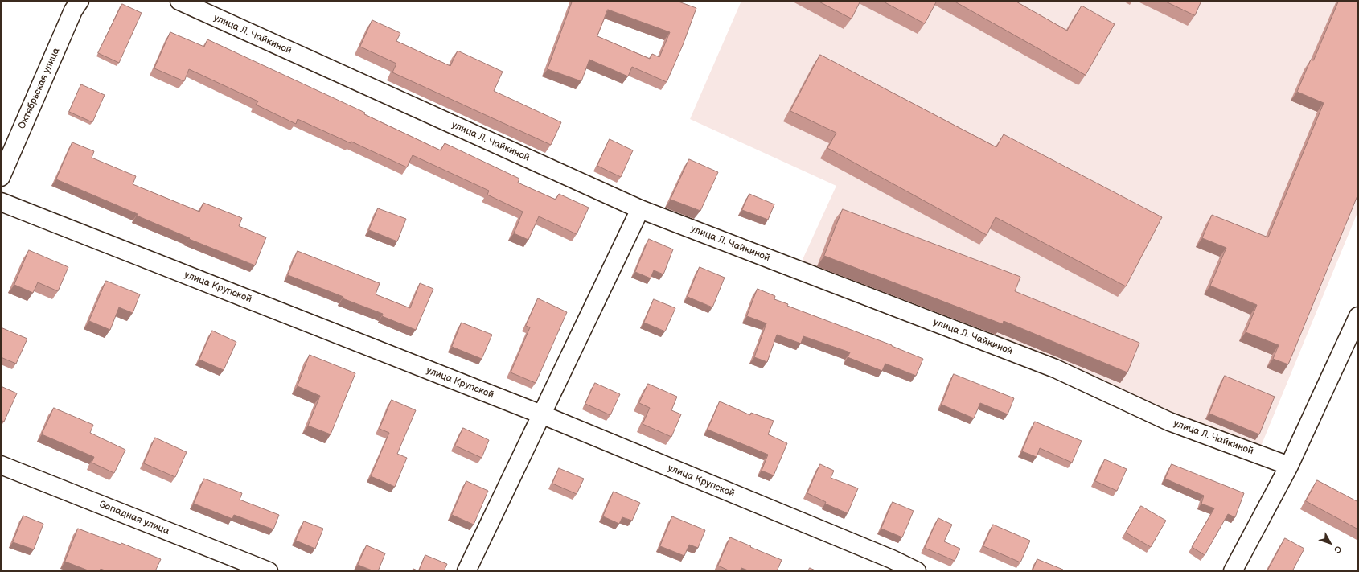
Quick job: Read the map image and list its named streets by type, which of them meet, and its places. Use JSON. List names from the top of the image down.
{
  "streets": {
    "street": [
      "улица Л. Чайкиной",
      "Октябрьская улица",
      "улица Крупской",
      "Западная улица"
    ]
  },
  "north": "bottom right"
}
